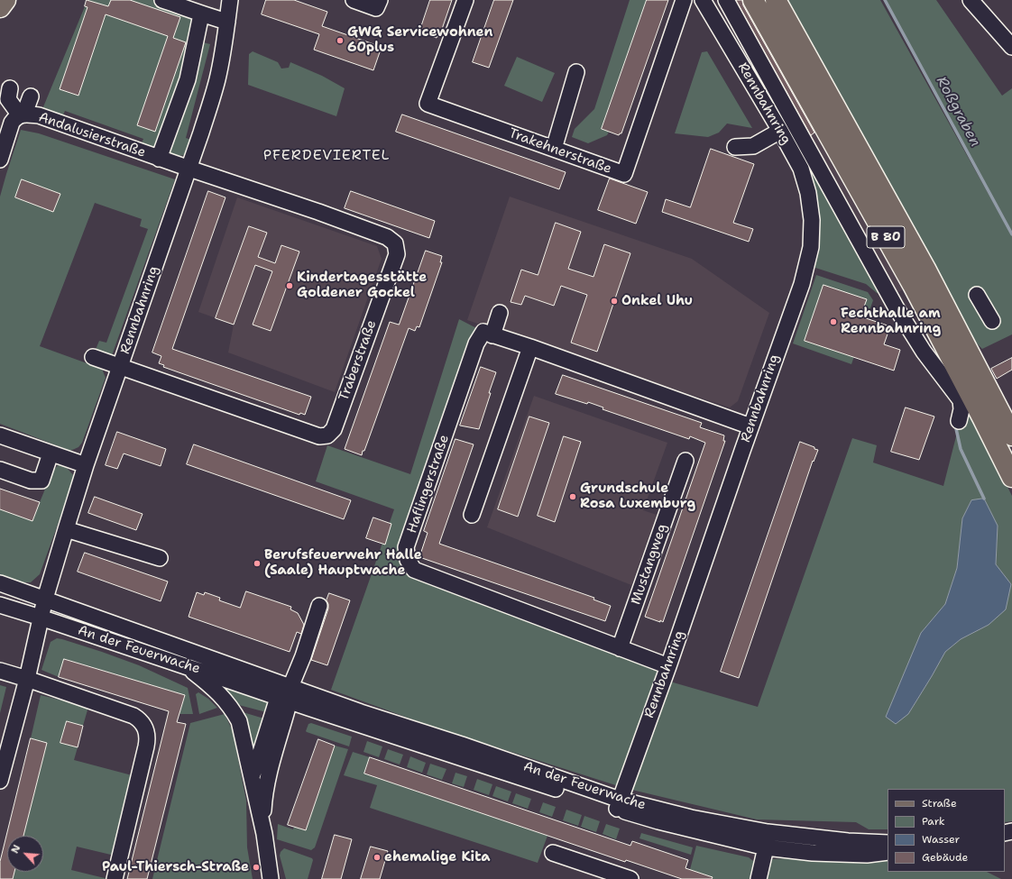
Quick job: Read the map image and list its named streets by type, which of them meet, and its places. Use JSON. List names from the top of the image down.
{
  "streets": {
    "main road": ["B 80"],
    "street": [
      "Rennbahnring",
      "Andalusierstraße",
      "Trakehnerstraße",
      "Traberstraße",
      "Haflingerstraße",
      "Mustangweg",
      "An der Feuerwache"
    ]
  },
  "crossings": [
    ["Rennbahnring", "Andalusierstraße"],
    ["Rennbahnring", "Traberstraße"],
    ["Rennbahnring", "Haflingerstraße"],
    ["Rennbahnring", "An der Feuerwache"],
    ["Andalusierstraße", "Traberstraße"],
    ["Haflingerstraße", "Mustangweg"]
  ],
  "districts": ["PFERDEVIERTEL"],
  "water": ["Roßgraben"],
  "places": [
    "GWG Servicewohnen 60plus",
    "Kindertagesstätte Goldener Gockel",
    "Onkel Uhu",
    "Fechthalle am Rennbahnring",
    "Grundschule Rosa Luxemburg",
    "Berufsfeuerwehr Halle (Saale) Hauptwache",
    "ehemalige Kita",
    "Paul-Thiersch-Straße"
  ],
  "legend": [
    "Straße",
    "Park",
    "Wasser",
    "Gebäude"
  ],
  "north": "top left"
}
